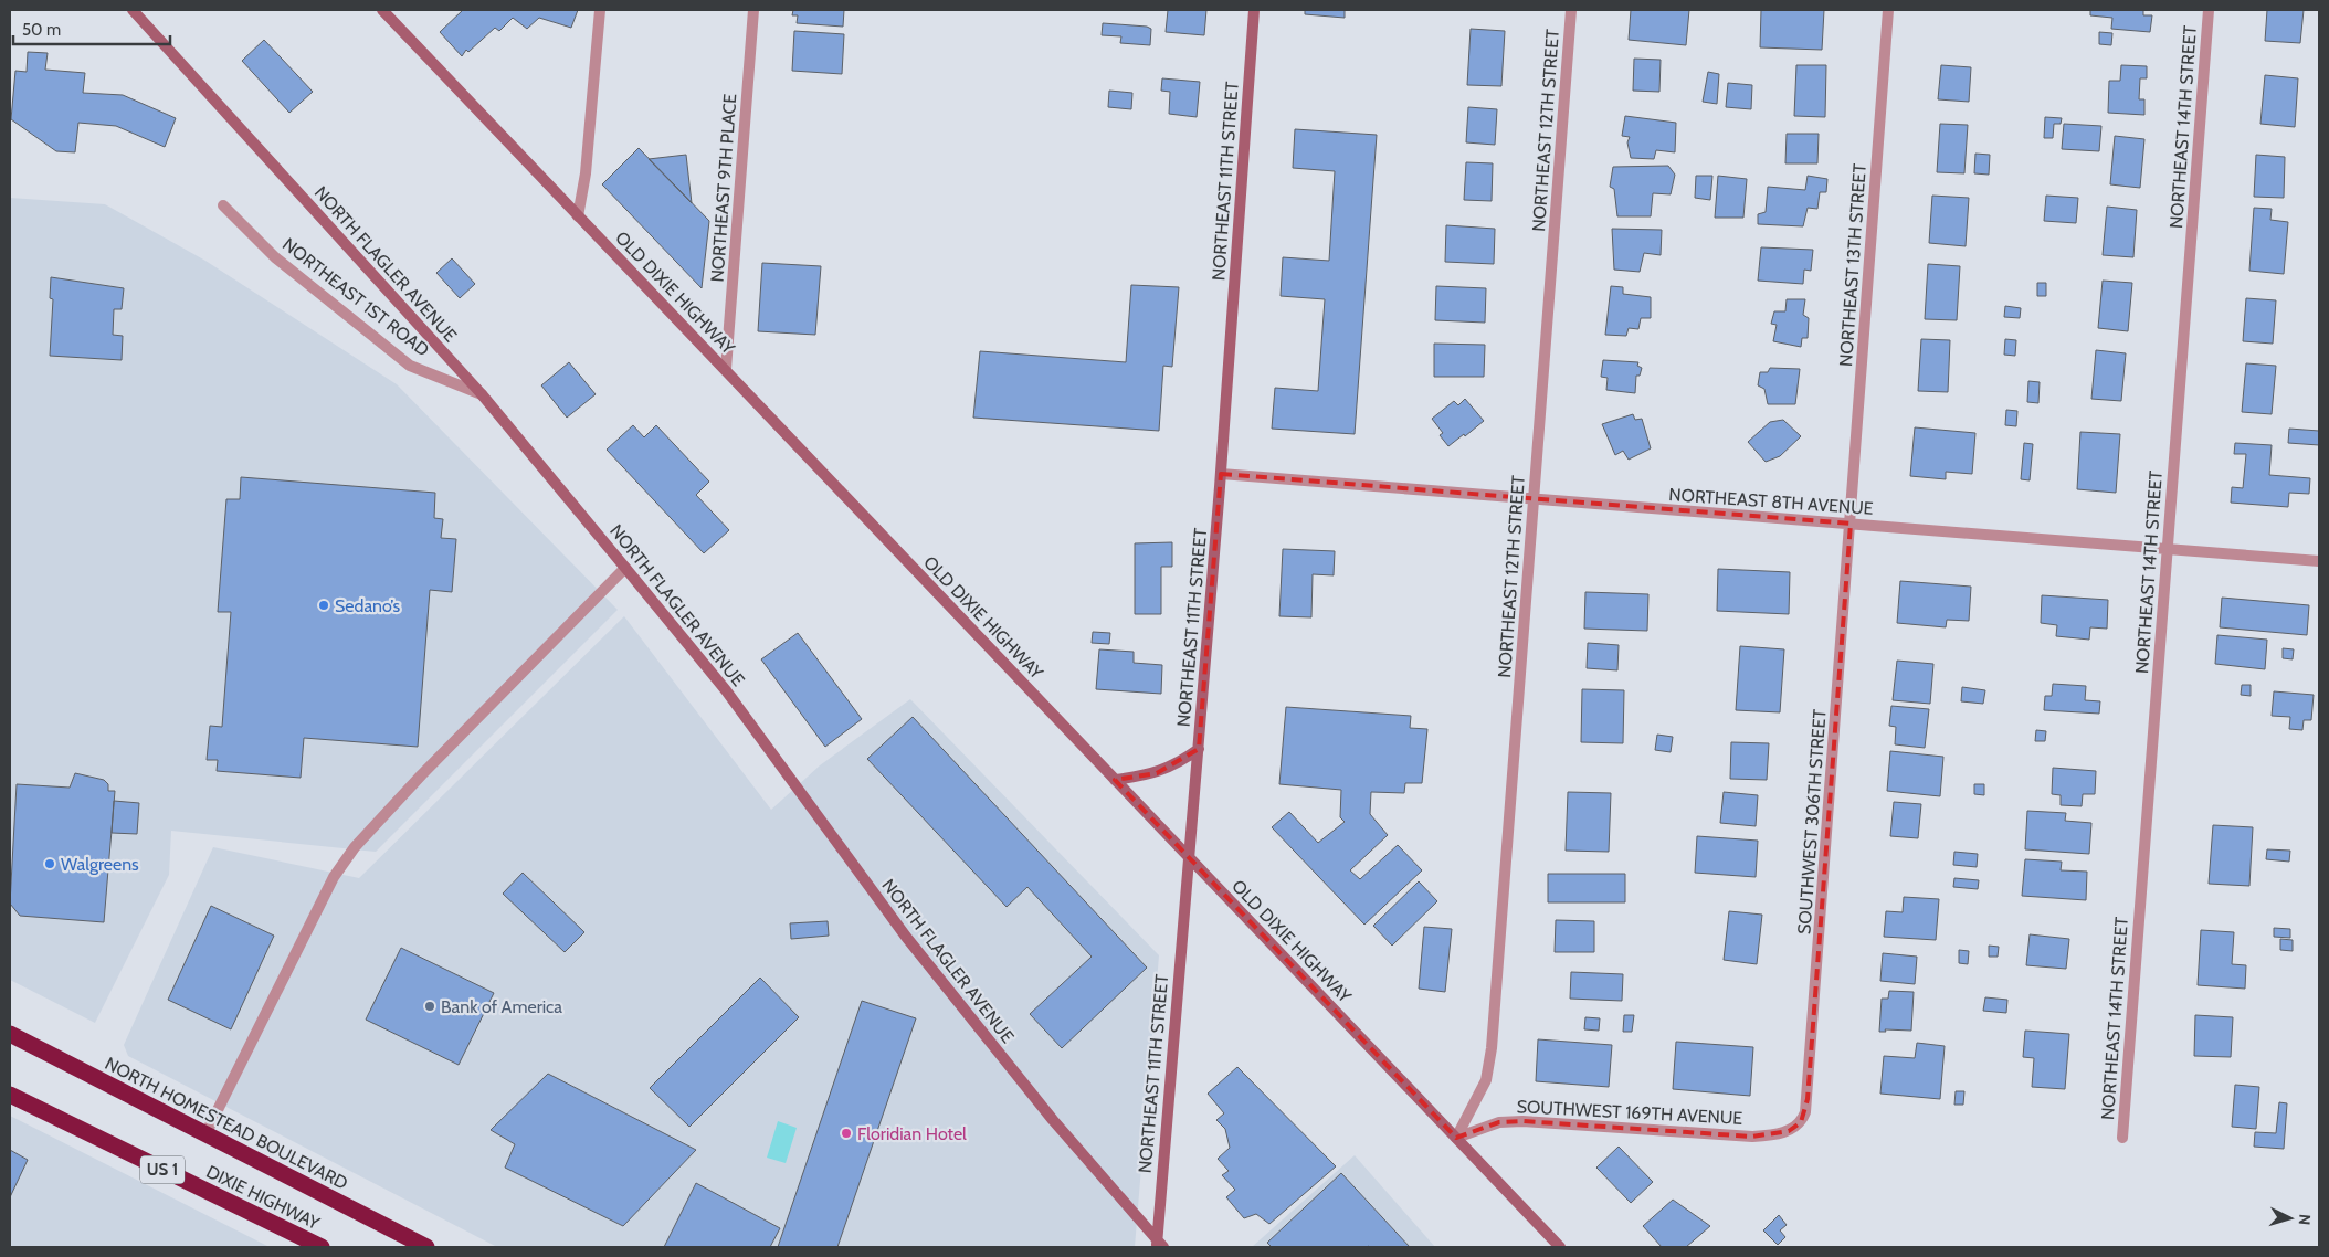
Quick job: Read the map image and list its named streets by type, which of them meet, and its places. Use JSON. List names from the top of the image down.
{
  "streets": {
    "highway": ["NORTH HOMESTEAD BOULEVARD", "US 1", "DIXIE HIGHWAY"],
    "street": [
      "NORTHEAST 14TH STREET",
      "NORTHEAST 12TH STREET",
      "NORTHEAST 11TH STREET",
      "NORTHEAST 9TH PLACE",
      "NORTH FLAGLER AVENUE",
      "NORTHEAST 13TH STREET",
      "OLD DIXIE HIGHWAY",
      "NORTHEAST 1ST ROAD",
      "NORTHEAST 8TH AVENUE",
      "SOUTHWEST 306TH STREET",
      "SOUTHWEST 169TH AVENUE"
    ]
  },
  "crossings": [
    ["NORTHEAST 14TH STREET", "NORTHEAST 8TH AVENUE"],
    ["NORTHEAST 12TH STREET", "OLD DIXIE HIGHWAY"],
    ["NORTHEAST 12TH STREET", "NORTHEAST 8TH AVENUE"],
    ["NORTHEAST 12TH STREET", "SOUTHWEST 169TH AVENUE"],
    ["NORTHEAST 11TH STREET", "NORTH FLAGLER AVENUE"],
    ["NORTHEAST 11TH STREET", "OLD DIXIE HIGHWAY"],
    ["NORTHEAST 11TH STREET", "NORTHEAST 8TH AVENUE"],
    ["NORTHEAST 9TH PLACE", "OLD DIXIE HIGHWAY"],
    ["NORTH FLAGLER AVENUE", "NORTHEAST 1ST ROAD"],
    ["NORTHEAST 13TH STREET", "NORTHEAST 8TH AVENUE"],
    ["NORTHEAST 13TH STREET", "SOUTHWEST 306TH STREET"],
    ["OLD DIXIE HIGHWAY", "SOUTHWEST 169TH AVENUE"],
    ["NORTHEAST 8TH AVENUE", "SOUTHWEST 306TH STREET"],
    ["SOUTHWEST 306TH STREET", "SOUTHWEST 169TH AVENUE"]
  ],
  "places": [
    "Sedano’s",
    "Walgreens",
    "Bank of America",
    "Floridian Hotel"
  ],
  "scale_bar": "50 m",
  "north": "right"
}
